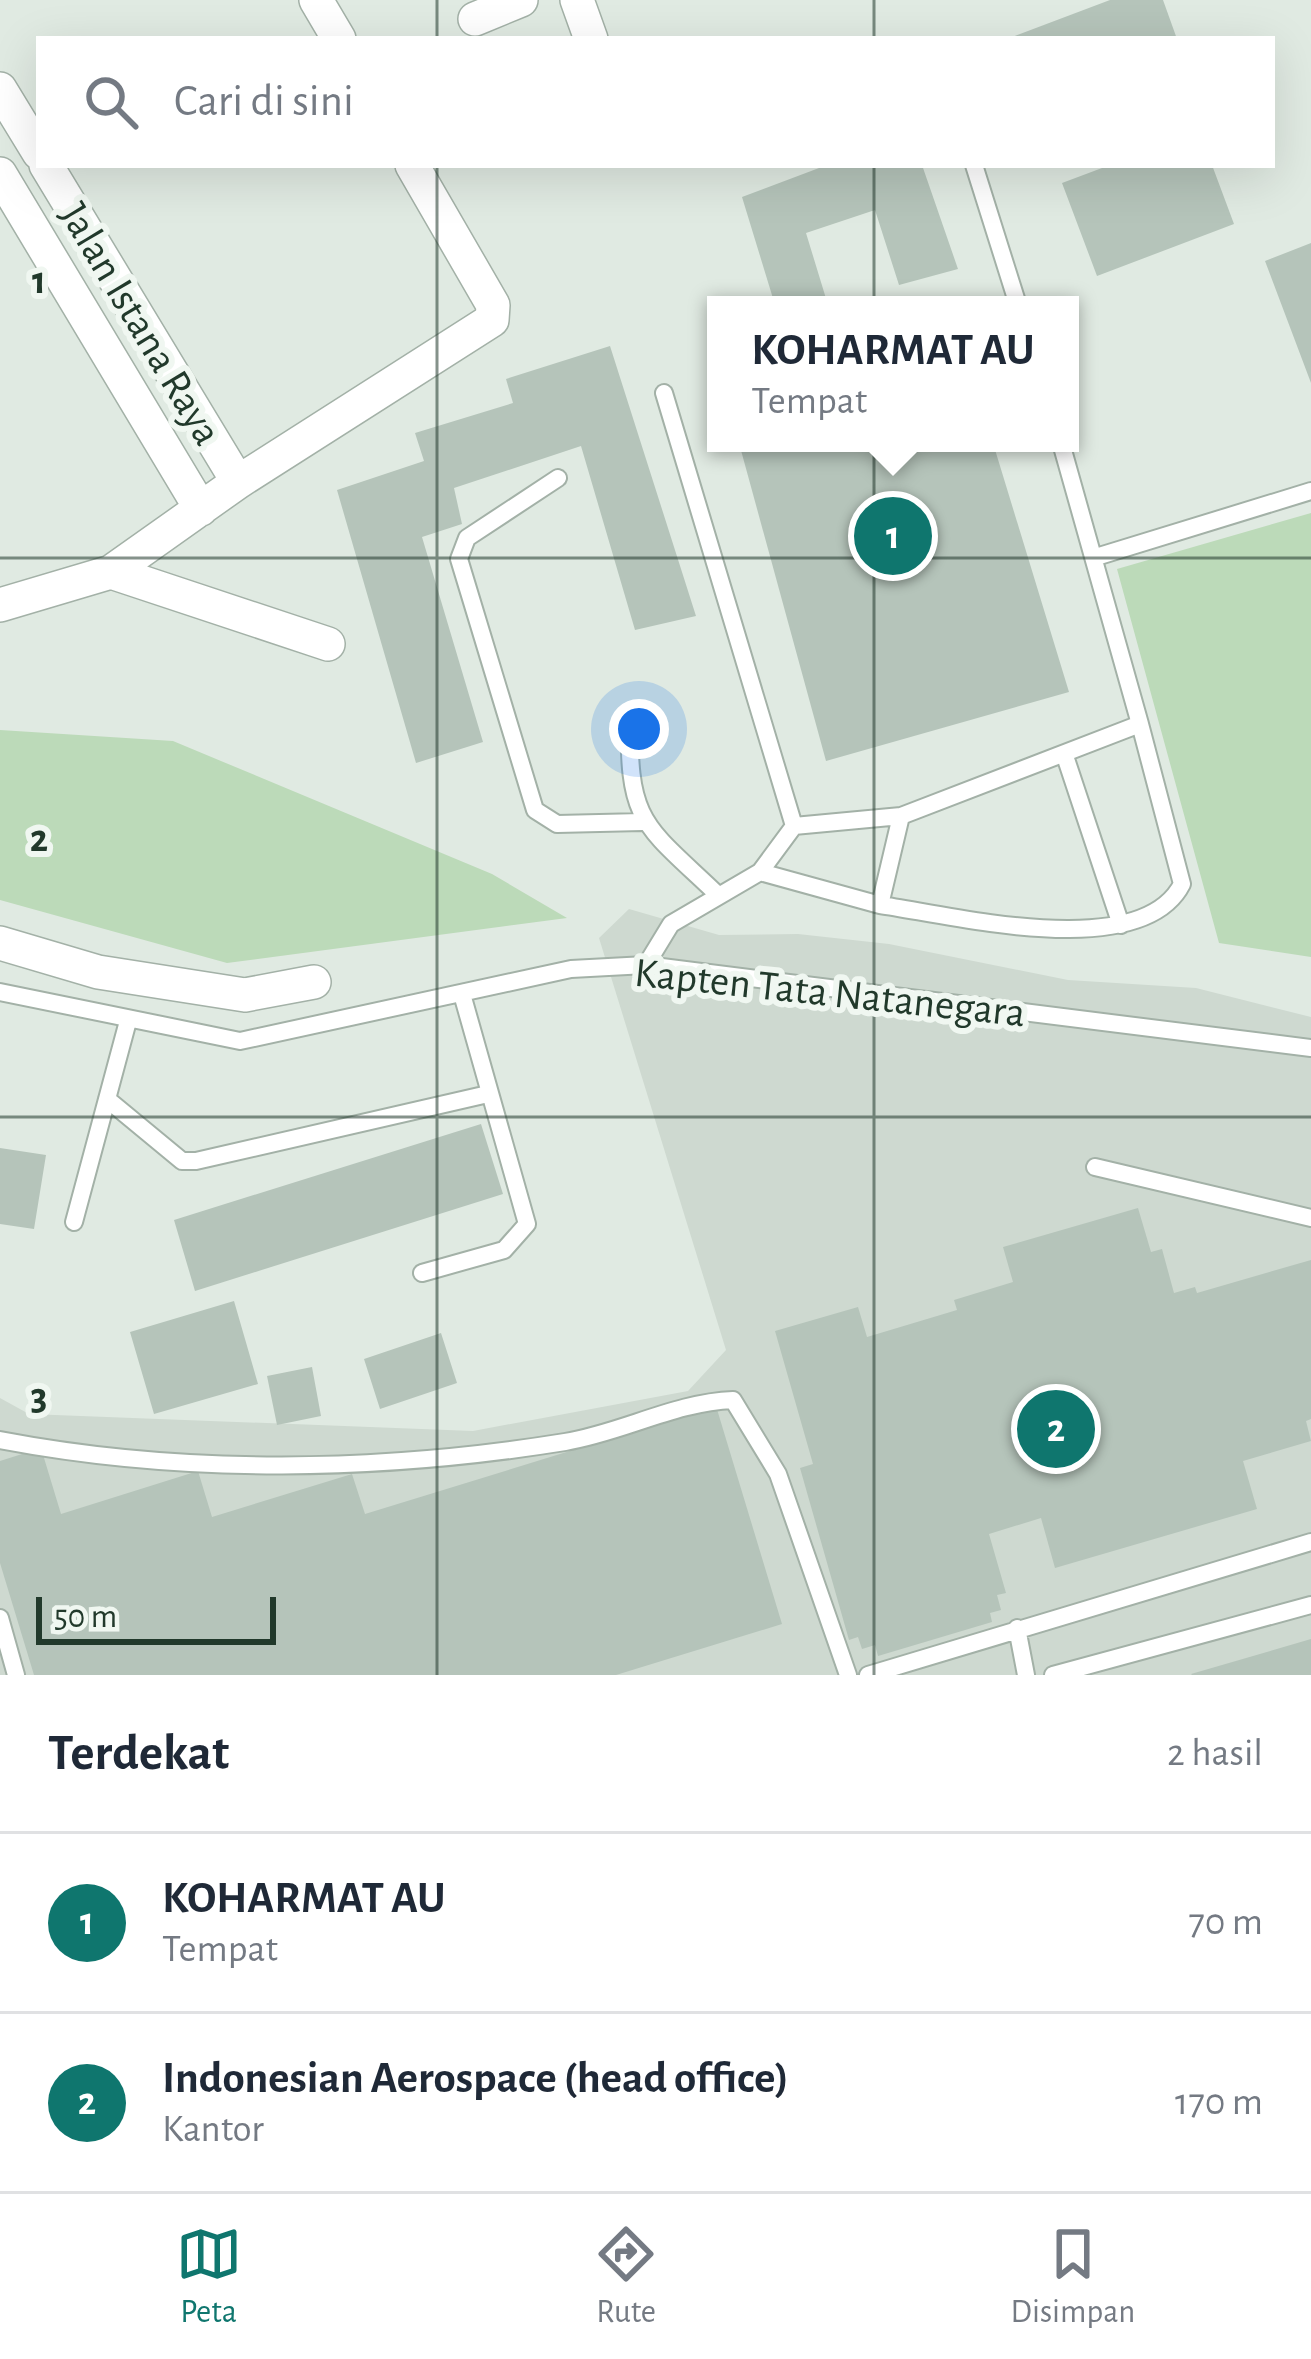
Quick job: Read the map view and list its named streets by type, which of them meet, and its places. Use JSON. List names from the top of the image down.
{
  "streets": {
    "street": ["Jalan Istana Raya"],
    "lane": ["Kapten Tata Natanegara"]
  },
  "scale_bar": "50 m",
  "page": {
    "search": "Cari di sini",
    "popup": ["KOHARMAT AU", "Tempat"],
    "pins": ["1", "2"],
    "scale": "50 m",
    "heading": ["Terdekat", "2 hasil"],
    "list": [
      {
        "mark": "1",
        "name": "KOHARMAT AU",
        "note": "Tempat",
        "value": "70 m"
      },
      {
        "mark": "2",
        "name": "Indonesian Aerospace (head office)",
        "note": "Kantor",
        "value": "170 m"
      }
    ],
    "nav": ["Peta", "Rute", "Disimpan"]
  },
  "grid": {
    "rows": ["1", "2", "3"]
  }
}
